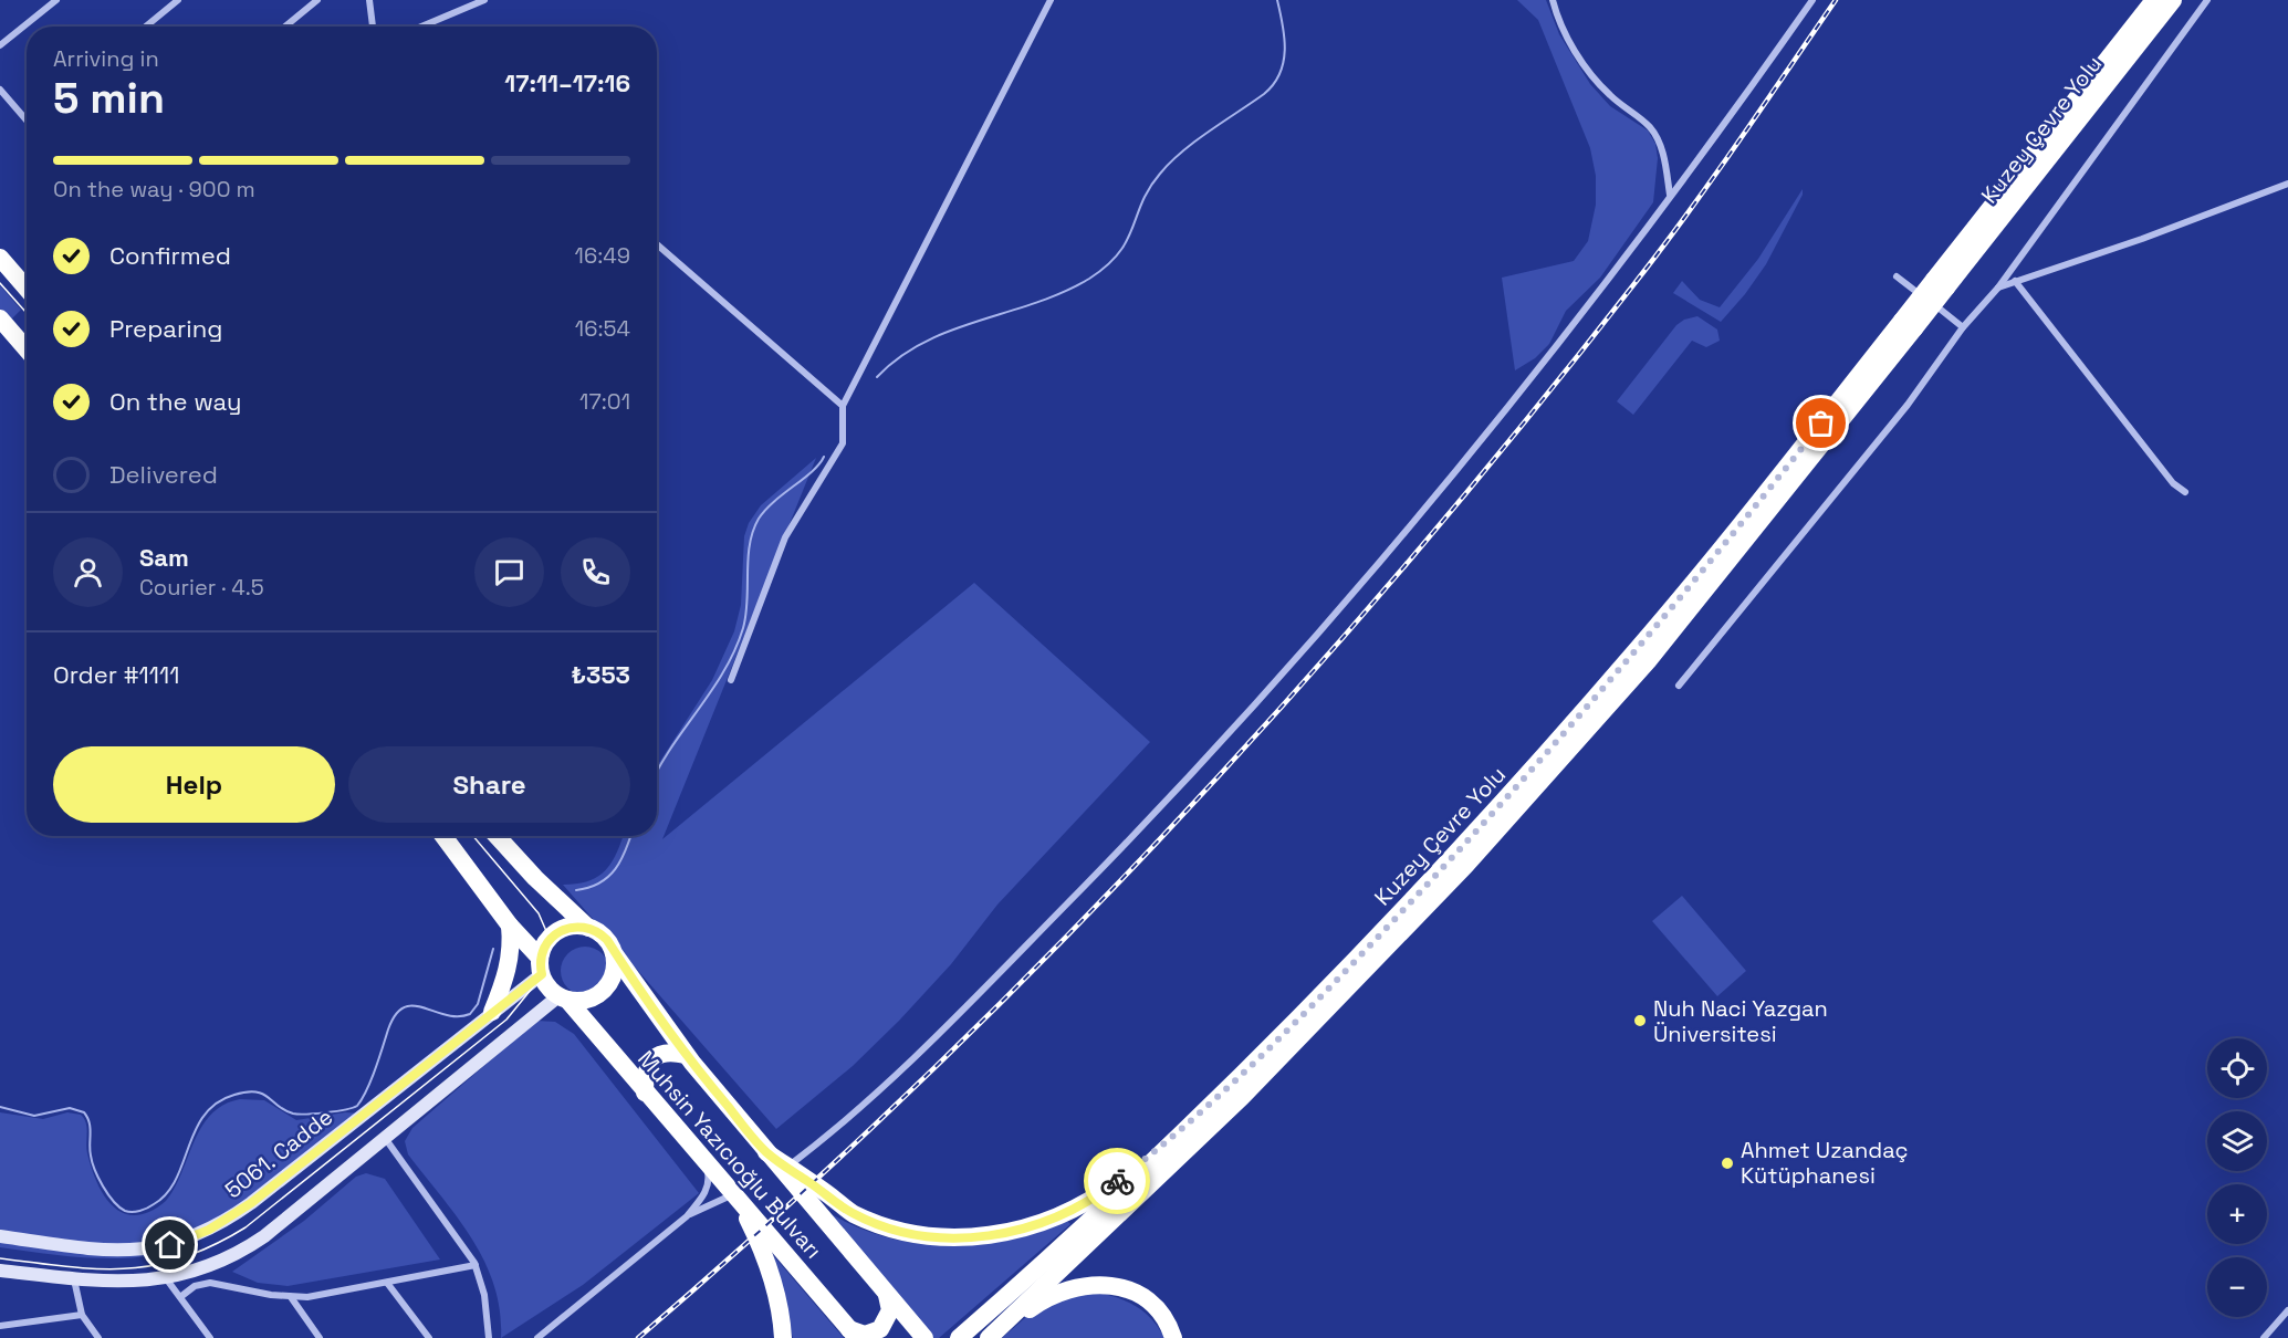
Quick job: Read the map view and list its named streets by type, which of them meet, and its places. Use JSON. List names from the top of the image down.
{
  "streets": {
    "highway": ["Kuzey Çevre Yolu", "Muhsin Yazıcıoğlu Bulvarı"],
    "street": ["5061. Cadde"]
  },
  "crossings": [
    ["5061. Cadde", "Muhsin Yazıcıoğlu Bulvarı"]
  ],
  "places": ["Nuh Naci Yazgan Üniversitesi", "Ahmet Uzandaç Kütüphanesi"],
  "page": {
    "heading": ["5 min", "Arriving in", "17:11–17:16"],
    "panel": [
      "Sam",
      "Courier · 4.5",
      "Order #1111",
      "₺353"
    ],
    "bar": "On the way · 900 m",
    "list": [
      ["Confirmed", "16:49"],
      ["Preparing", "16:54"],
      ["On the way", "17:01"],
      "Delivered"
    ],
    "buttons": ["Help", "Share"],
    "map_buttons": ["+", "−"]
  }
}
